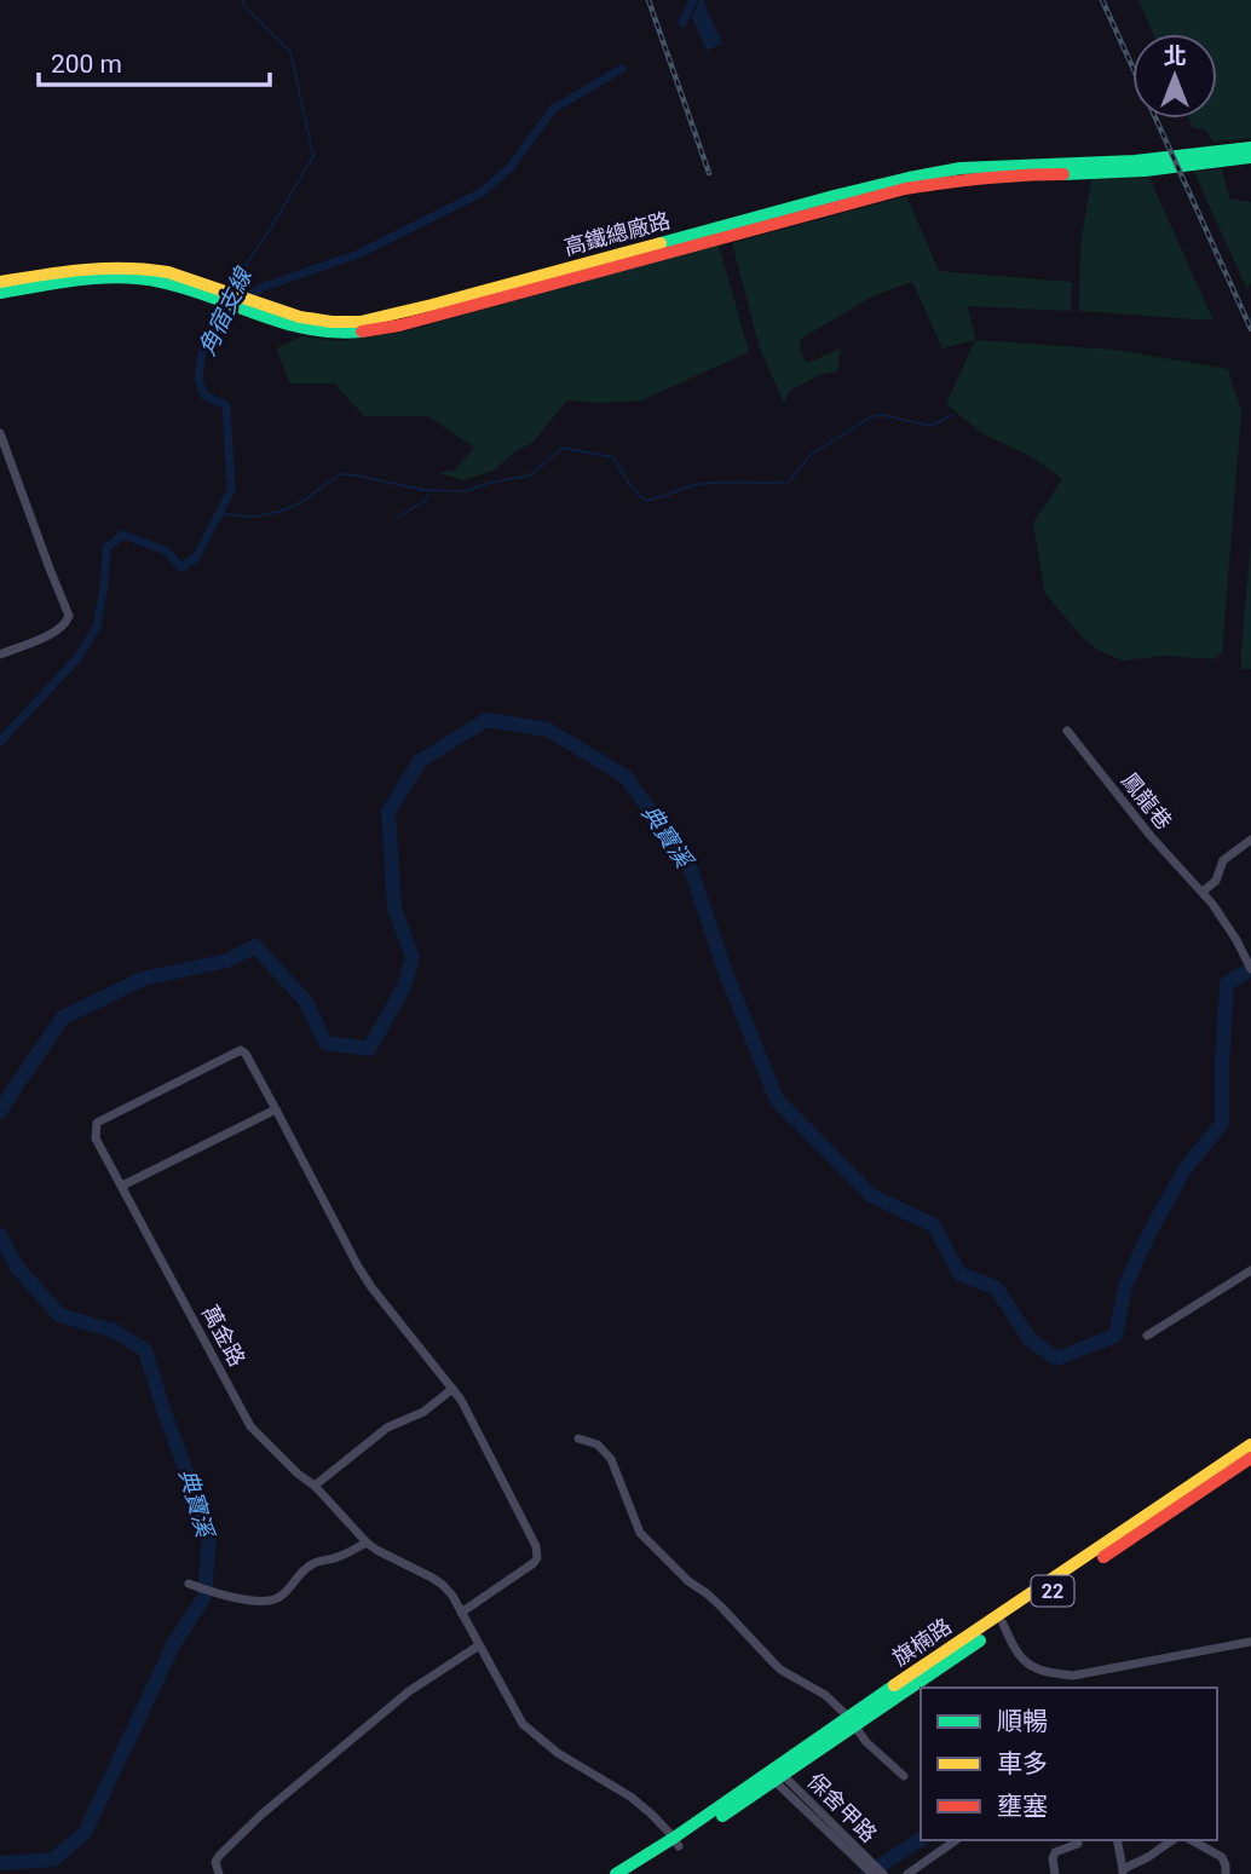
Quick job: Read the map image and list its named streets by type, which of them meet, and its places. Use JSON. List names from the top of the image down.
{
  "streets": {
    "street": [
      "高鐵總廠路",
      "鳳龍巷",
      "萬金路",
      "22",
      "旗楠路",
      "保舍甲路"
    ]
  },
  "crossings": [
    ["萬金路", "旗楠路"],
    ["旗楠路", "保舍甲路"]
  ],
  "water": ["角宿支線", "典寶溪"],
  "legend": ["順暢", "車多", "壅塞"],
  "scale_bar": "200 m",
  "north": "top"
}
